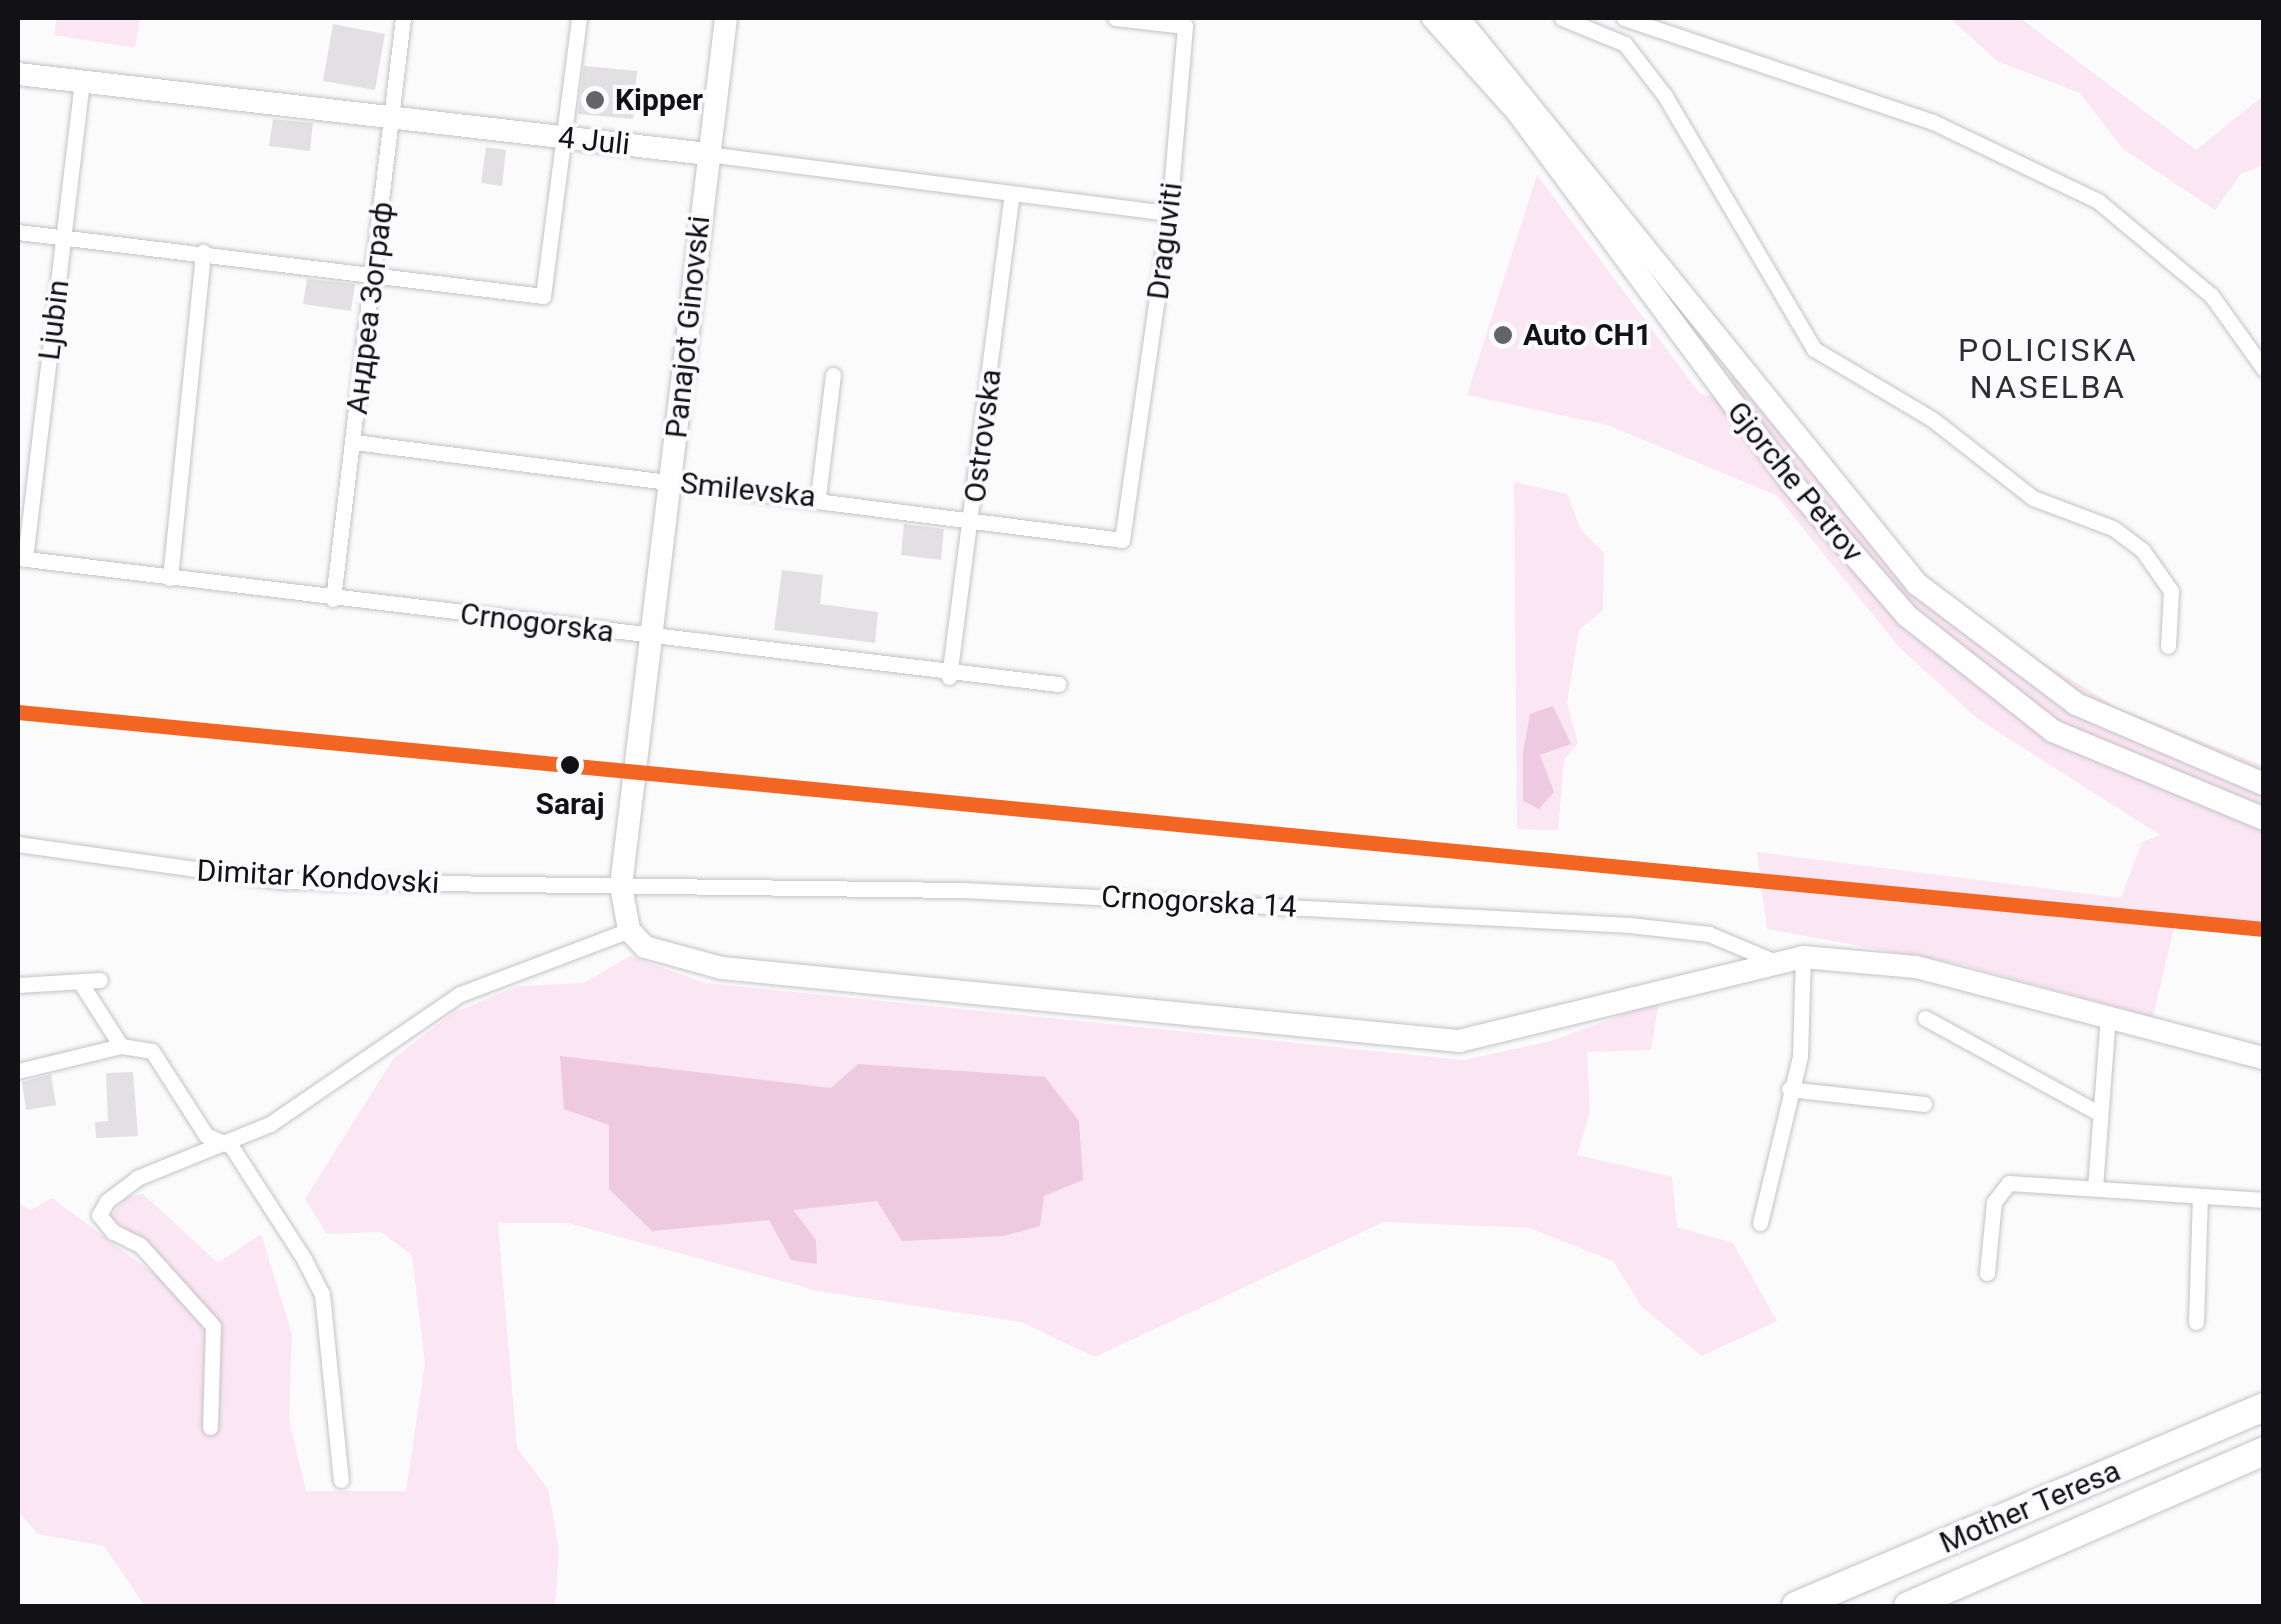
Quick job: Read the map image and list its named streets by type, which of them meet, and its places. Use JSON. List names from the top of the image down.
{
  "streets": {
    "highway": ["Mother Teresa"],
    "main road": ["4 Juli", "Panajot Ginovski", "Gjorche Petrov"],
    "street": [
      "Draguviti",
      "Андреа Зограф",
      "Ljubin",
      "Ostrovska",
      "Smilevska",
      "Crnogorska",
      "Dimitar Kondovski",
      "Crnogorska 14"
    ]
  },
  "crossings": [
    ["4 Juli", "Draguviti"],
    ["4 Juli", "Андреа Зограф"],
    ["4 Juli", "Ljubin"],
    ["4 Juli", "Panajot Ginovski"],
    ["4 Juli", "Ostrovska"],
    ["Draguviti", "Smilevska"],
    ["Андреа Зограф", "Smilevska"],
    ["Андреа Зограф", "Crnogorska"],
    ["Ljubin", "Crnogorska"],
    ["Panajot Ginovski", "Smilevska"],
    ["Panajot Ginovski", "Crnogorska"],
    ["Panajot Ginovski", "Dimitar Kondovski"],
    ["Panajot Ginovski", "Crnogorska 14"],
    ["Ostrovska", "Smilevska"],
    ["Ostrovska", "Crnogorska"],
    ["Dimitar Kondovski", "Crnogorska 14"]
  ],
  "districts": ["POLICISKA NASELBA"],
  "places": ["Kipper", "Auto CH1", "Saraj"]
}
